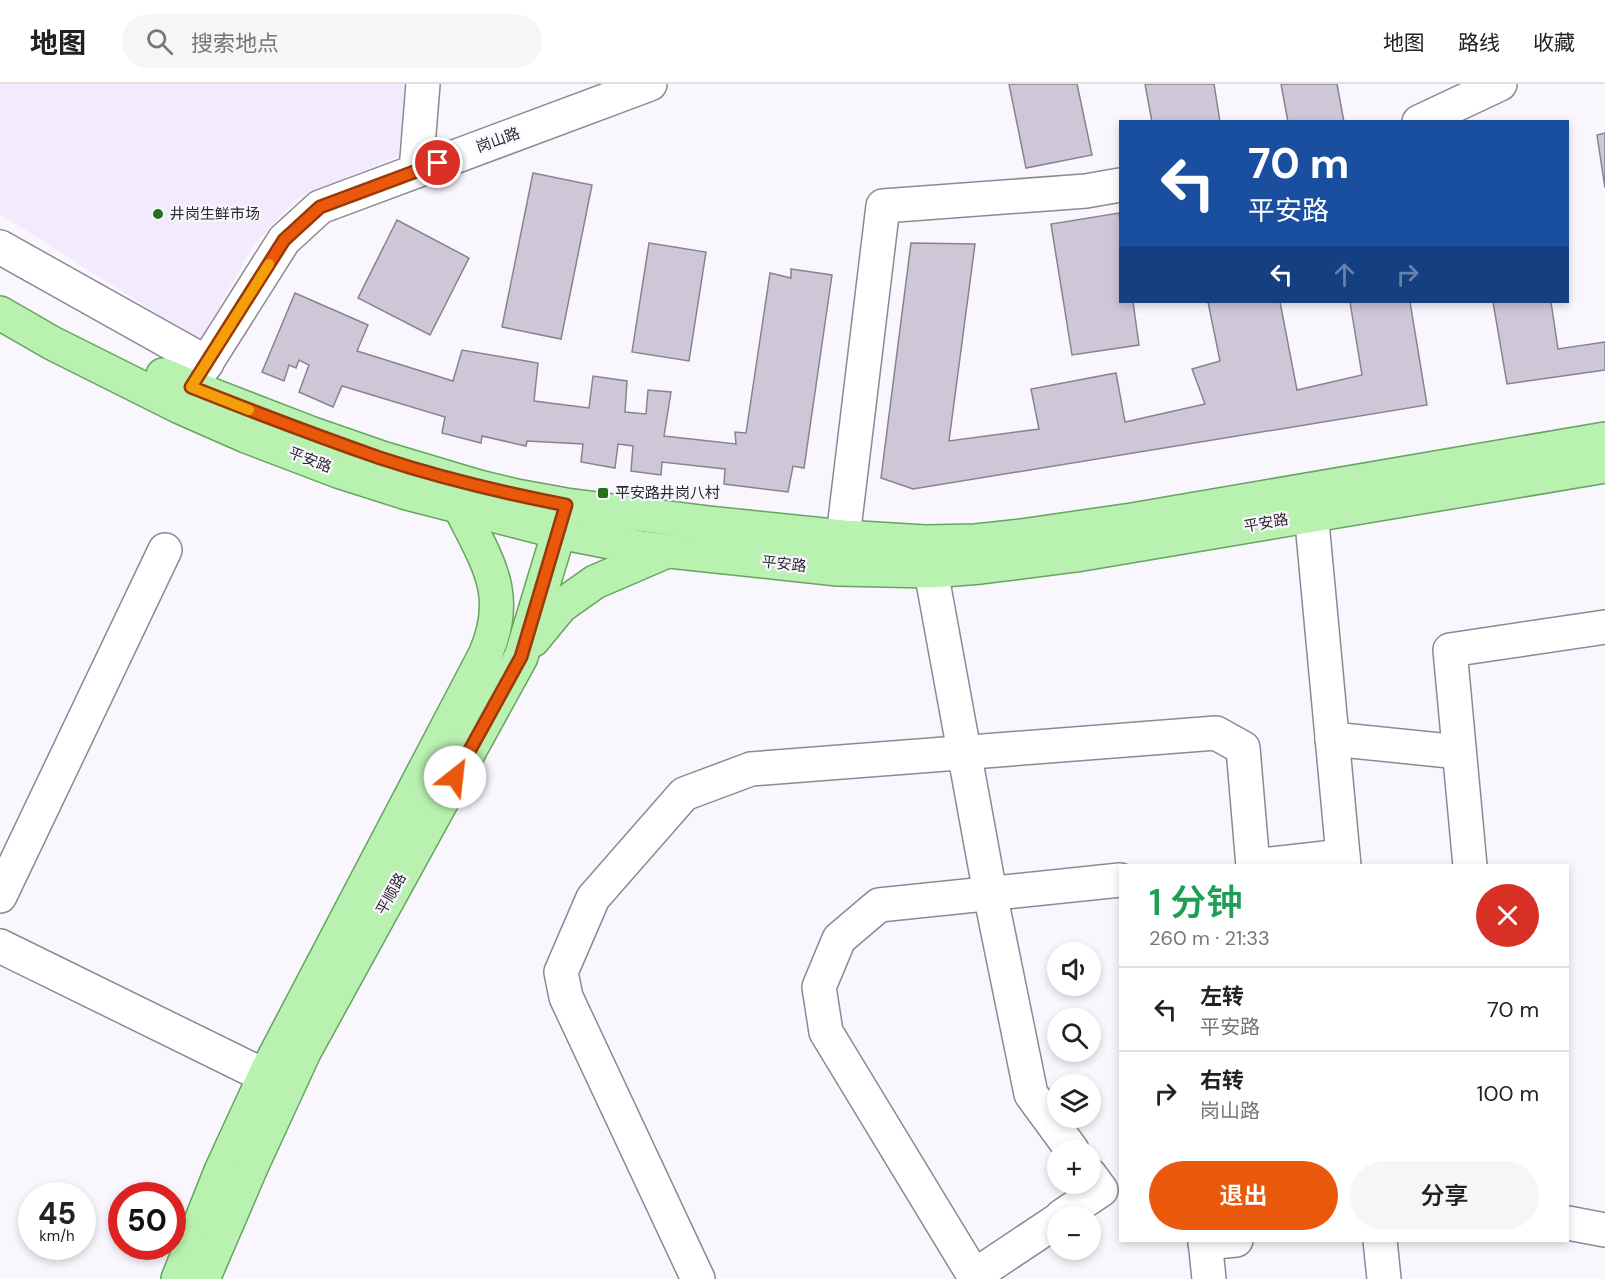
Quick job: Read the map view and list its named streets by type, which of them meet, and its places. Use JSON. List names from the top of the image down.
{
  "streets": {
    "main road": ["平安路", "平顺路"],
    "street": ["岗山路"]
  },
  "crossings": [
    ["岗山路", "平安路"],
    ["平安路", "平顺路"]
  ],
  "places": {
    "other": ["井岗生鲜市场"],
    "transit": ["平安路井岗八村"]
  },
  "page": {
    "header": "地图",
    "search": "搜索地点",
    "nav": ["地图", "路线", "收藏"],
    "turn": ["70 m", "平安路"],
    "heading": ["1 分钟", "260 m · 21:33"],
    "map_buttons": ["+", "−"],
    "list": [
      {
        "name": "左转",
        "note": "平安路",
        "value": "70 m"
      },
      {
        "name": "右转",
        "note": "岗山路",
        "value": "100 m"
      }
    ],
    "buttons": ["退出", "分享"],
    "speed": "45 km/h",
    "limit": "50"
  }
}
